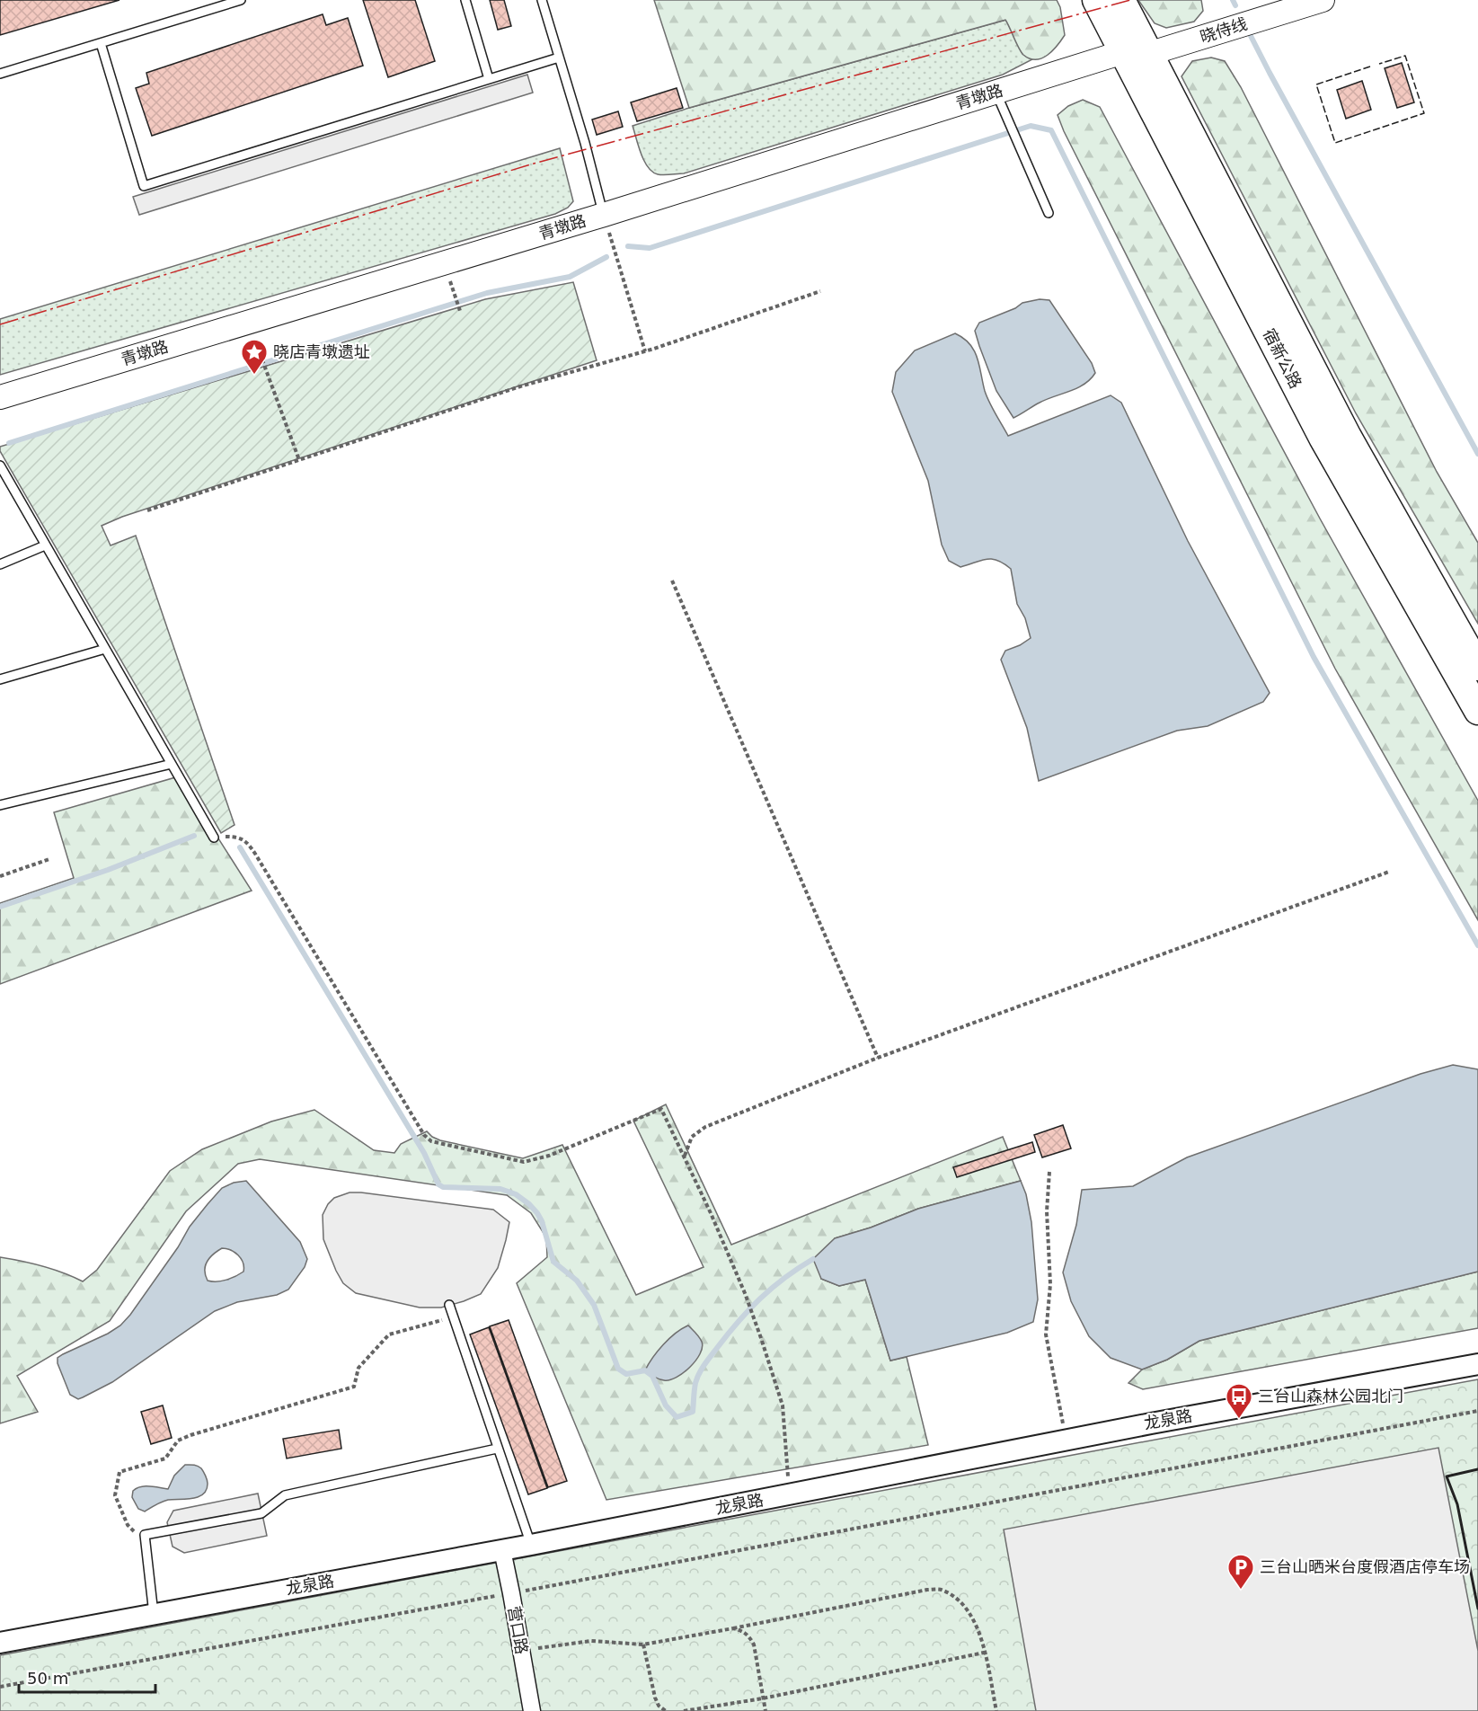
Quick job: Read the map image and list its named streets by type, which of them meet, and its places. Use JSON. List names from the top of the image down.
{
  "streets": {
    "highway": ["宿新公路"],
    "main road": ["晓侍线", "青墩路"],
    "street": ["龙泉路", "营口路"]
  },
  "crossings": [
    ["晓侍线", "青墩路"],
    ["晓侍线", "宿新公路"],
    ["青墩路", "宿新公路"],
    ["龙泉路", "营口路"]
  ],
  "places": {
    "place": ["晓店青墩遗址"],
    "bus stop": ["三台山森林公园北门"],
    "parking": ["三台山晒米台度假酒店停车场"]
  },
  "scale_bar": "50 m"
}
